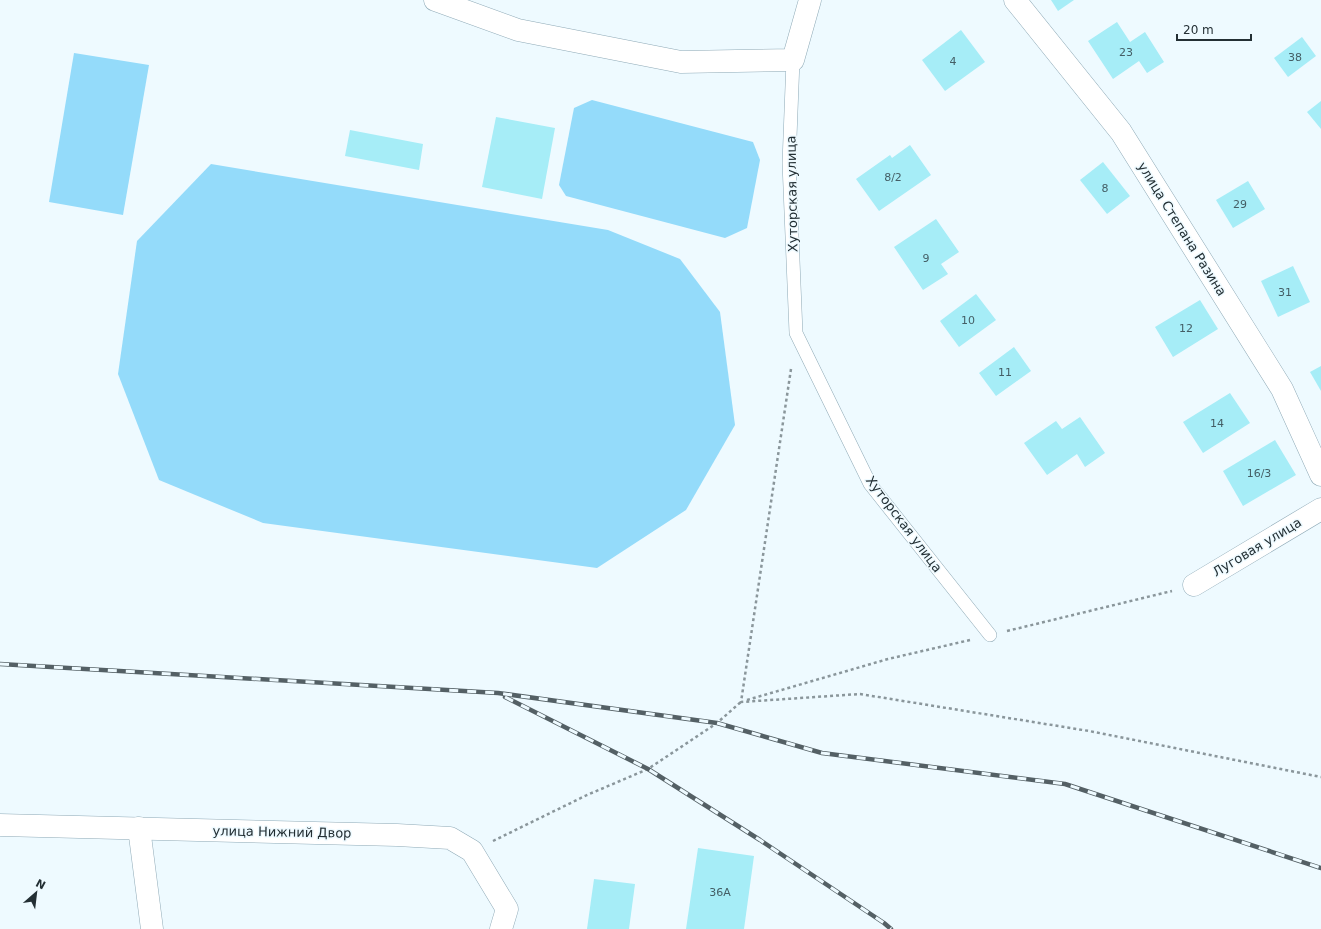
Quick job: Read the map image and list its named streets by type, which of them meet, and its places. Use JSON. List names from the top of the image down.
{
  "streets": {
    "street": ["улица Степана Разина", "Луговая улица", "улица Нижний Двор"],
    "lane": ["Хуторская улица"]
  },
  "house_numbers": [
    "23",
    "38",
    "4",
    "8/2",
    "8",
    "29",
    "9",
    "31",
    "10",
    "12",
    "11",
    "14",
    "16/3",
    "36А"
  ],
  "scale_bar": "20 m",
  "north": "top right"
}
